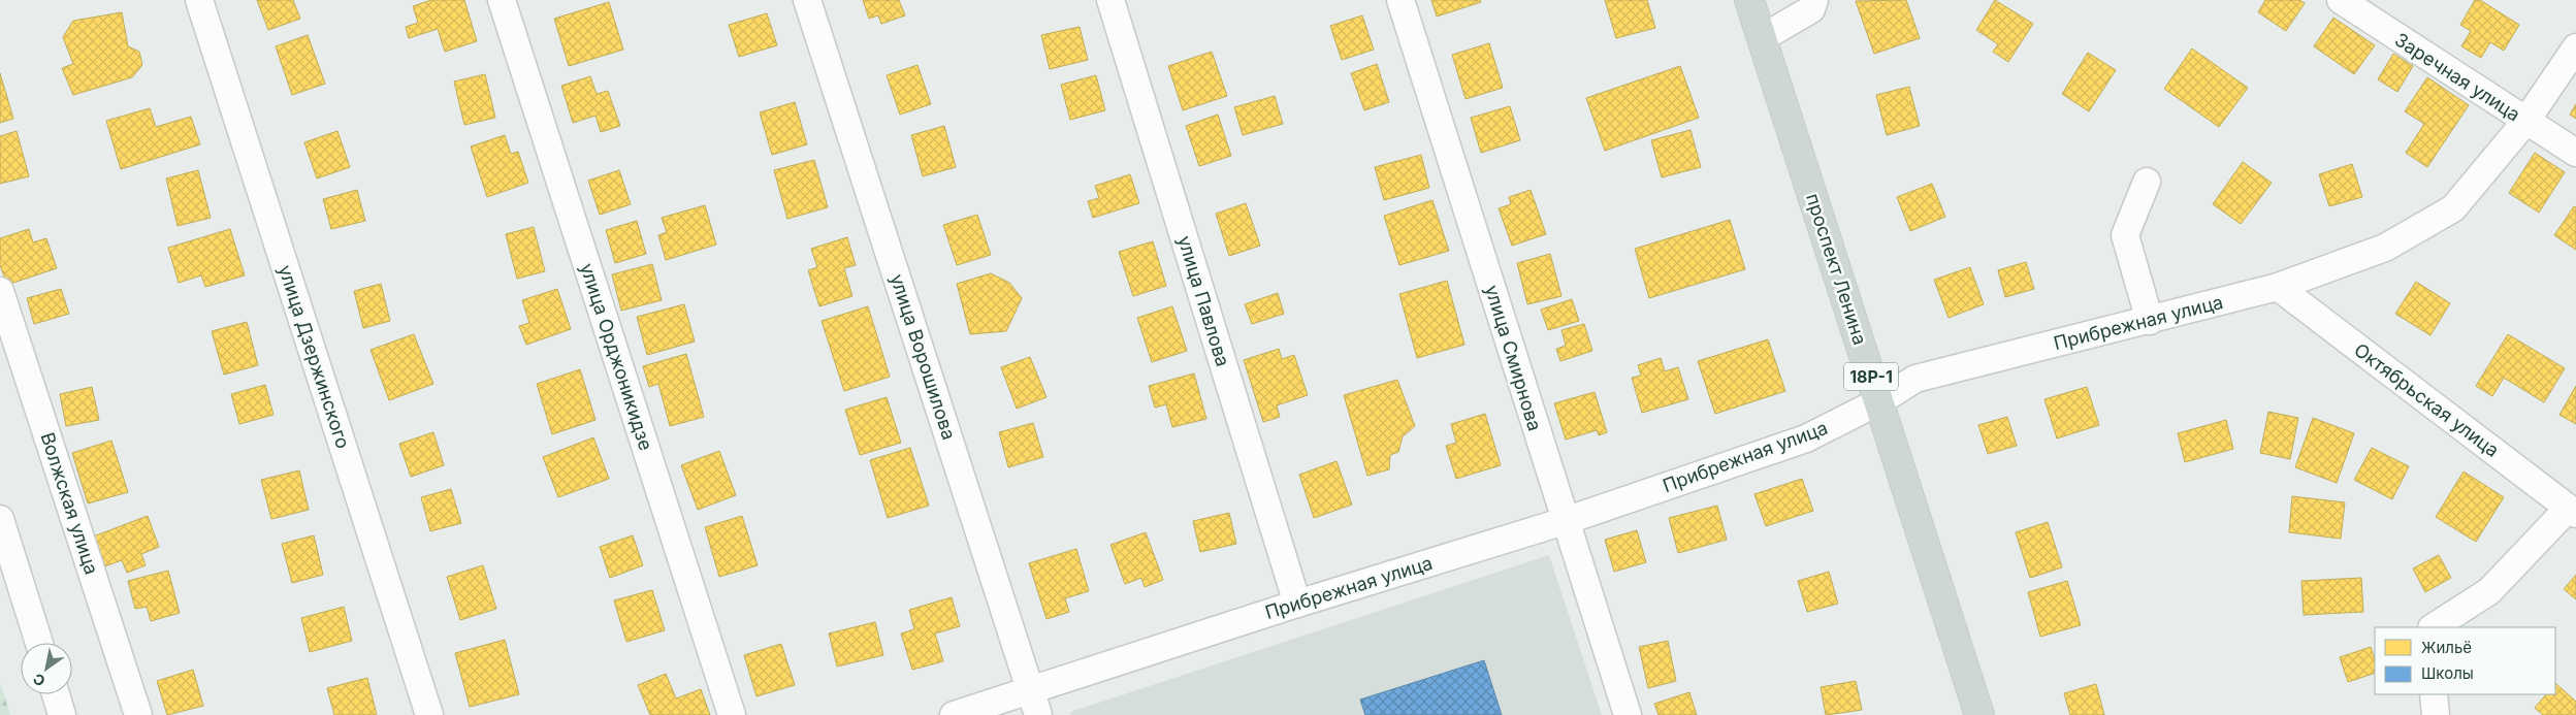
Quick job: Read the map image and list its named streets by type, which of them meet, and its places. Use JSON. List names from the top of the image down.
{
  "streets": {
    "main road": ["проспект Ленина", "18Р-1"],
    "street": [
      "Заречная улица",
      "улица Павлова",
      "Прибрежная улица",
      "улица Дзержинского",
      "улица Орджоникидзе",
      "улица Ворошилова",
      "улица Смирнова",
      "Октябрьская улица",
      "Волжская улица"
    ]
  },
  "crossings": [
    ["Заречная улица", "Прибрежная улица"],
    ["проспект Ленина", "Прибрежная улица"],
    ["улица Павлова", "Прибрежная улица"],
    ["Прибрежная улица", "улица Ворошилова"],
    ["Прибрежная улица", "улица Смирнова"],
    ["Прибрежная улица", "Октябрьская улица"]
  ],
  "legend": ["Жильё", "Школы"],
  "north": "bottom left"
}
